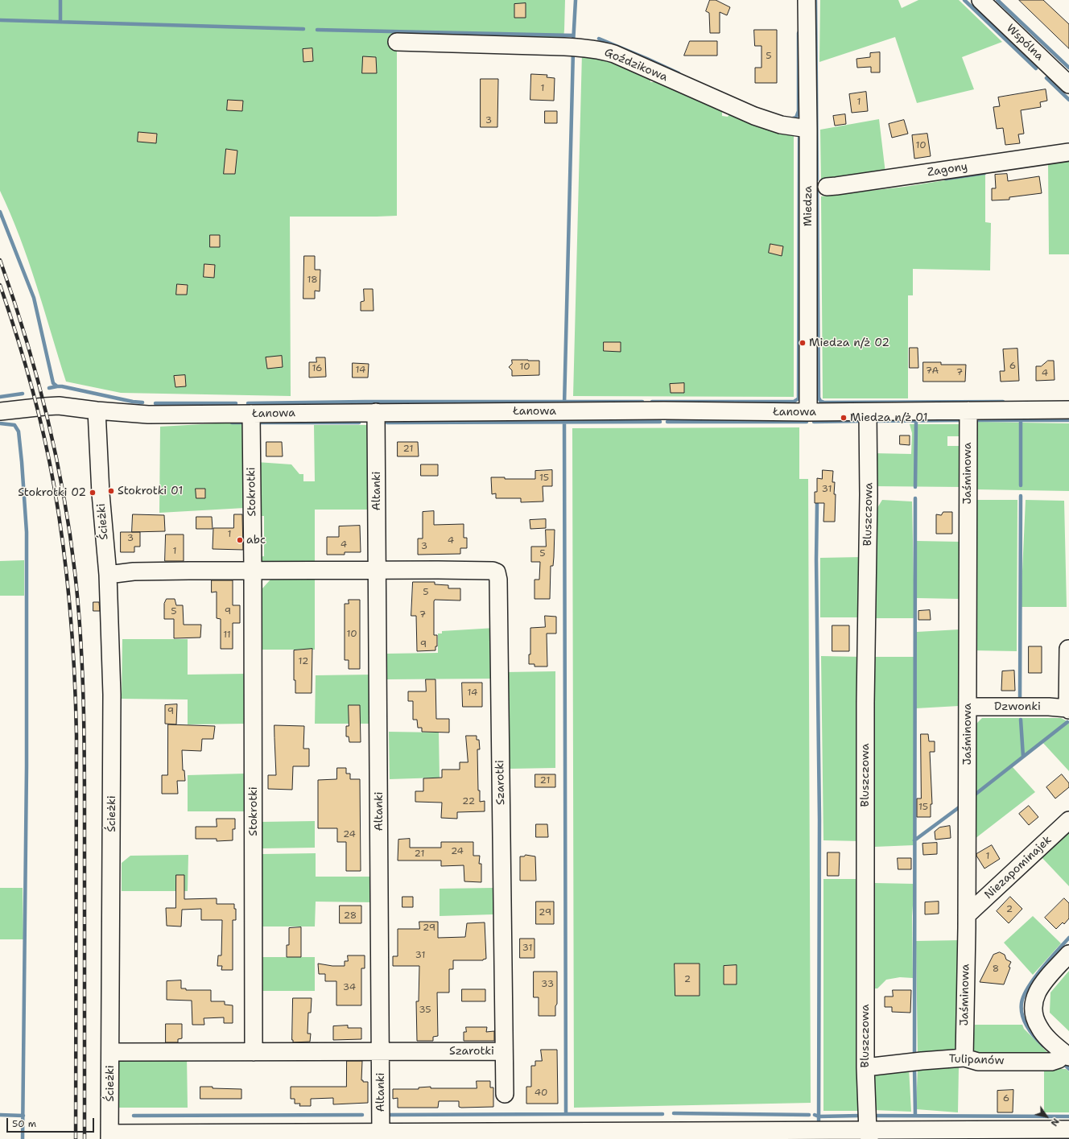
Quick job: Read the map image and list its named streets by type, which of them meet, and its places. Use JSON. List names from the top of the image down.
{
  "streets": {
    "street": [
      "Wspólna",
      "Goździkowa",
      "Zagony",
      "Miedza",
      "Łanowa",
      "Jaśminowa",
      "Altanki",
      "Stokrotki",
      "Bluszczowa",
      "Ścieżki",
      "Dzwonki",
      "Szarotki",
      "Niezapominajek",
      "Tulipanów"
    ]
  },
  "crossings": [
    ["Goździkowa", "Miedza"],
    ["Miedza", "Łanowa"],
    ["Łanowa", "Jaśminowa"],
    ["Łanowa", "Altanki"],
    ["Łanowa", "Stokrotki"],
    ["Łanowa", "Bluszczowa"],
    ["Łanowa", "Ścieżki"],
    ["Jaśminowa", "Dzwonki"],
    ["Jaśminowa", "Niezapominajek"],
    ["Jaśminowa", "Tulipanów"],
    ["Altanki", "Szarotki"],
    ["Stokrotki", "Ścieżki"],
    ["Bluszczowa", "Tulipanów"]
  ],
  "places": [
    "Miedza n/ż 02",
    "Miedza n/ż 01",
    "Stokrotki 01",
    "Stokrotki 02",
    "abc"
  ],
  "house_numbers": [
    "5",
    "1",
    "1",
    "3",
    "10",
    "18",
    "6",
    "10",
    "16",
    "14",
    "7A",
    "7",
    "4",
    "21",
    "15",
    "31",
    "1",
    "3",
    "4",
    "4",
    "3",
    "1",
    "5",
    "5",
    "5",
    "9",
    "7",
    "10",
    "11",
    "9",
    "12",
    "14",
    "9",
    "21",
    "22",
    "15",
    "24",
    "24",
    "21",
    "1",
    "2",
    "29",
    "28",
    "29",
    "31",
    "31",
    "8",
    "2",
    "33",
    "34",
    "35",
    "40",
    "6"
  ],
  "scale_bar": "50 m",
  "north": "bottom right"
}
